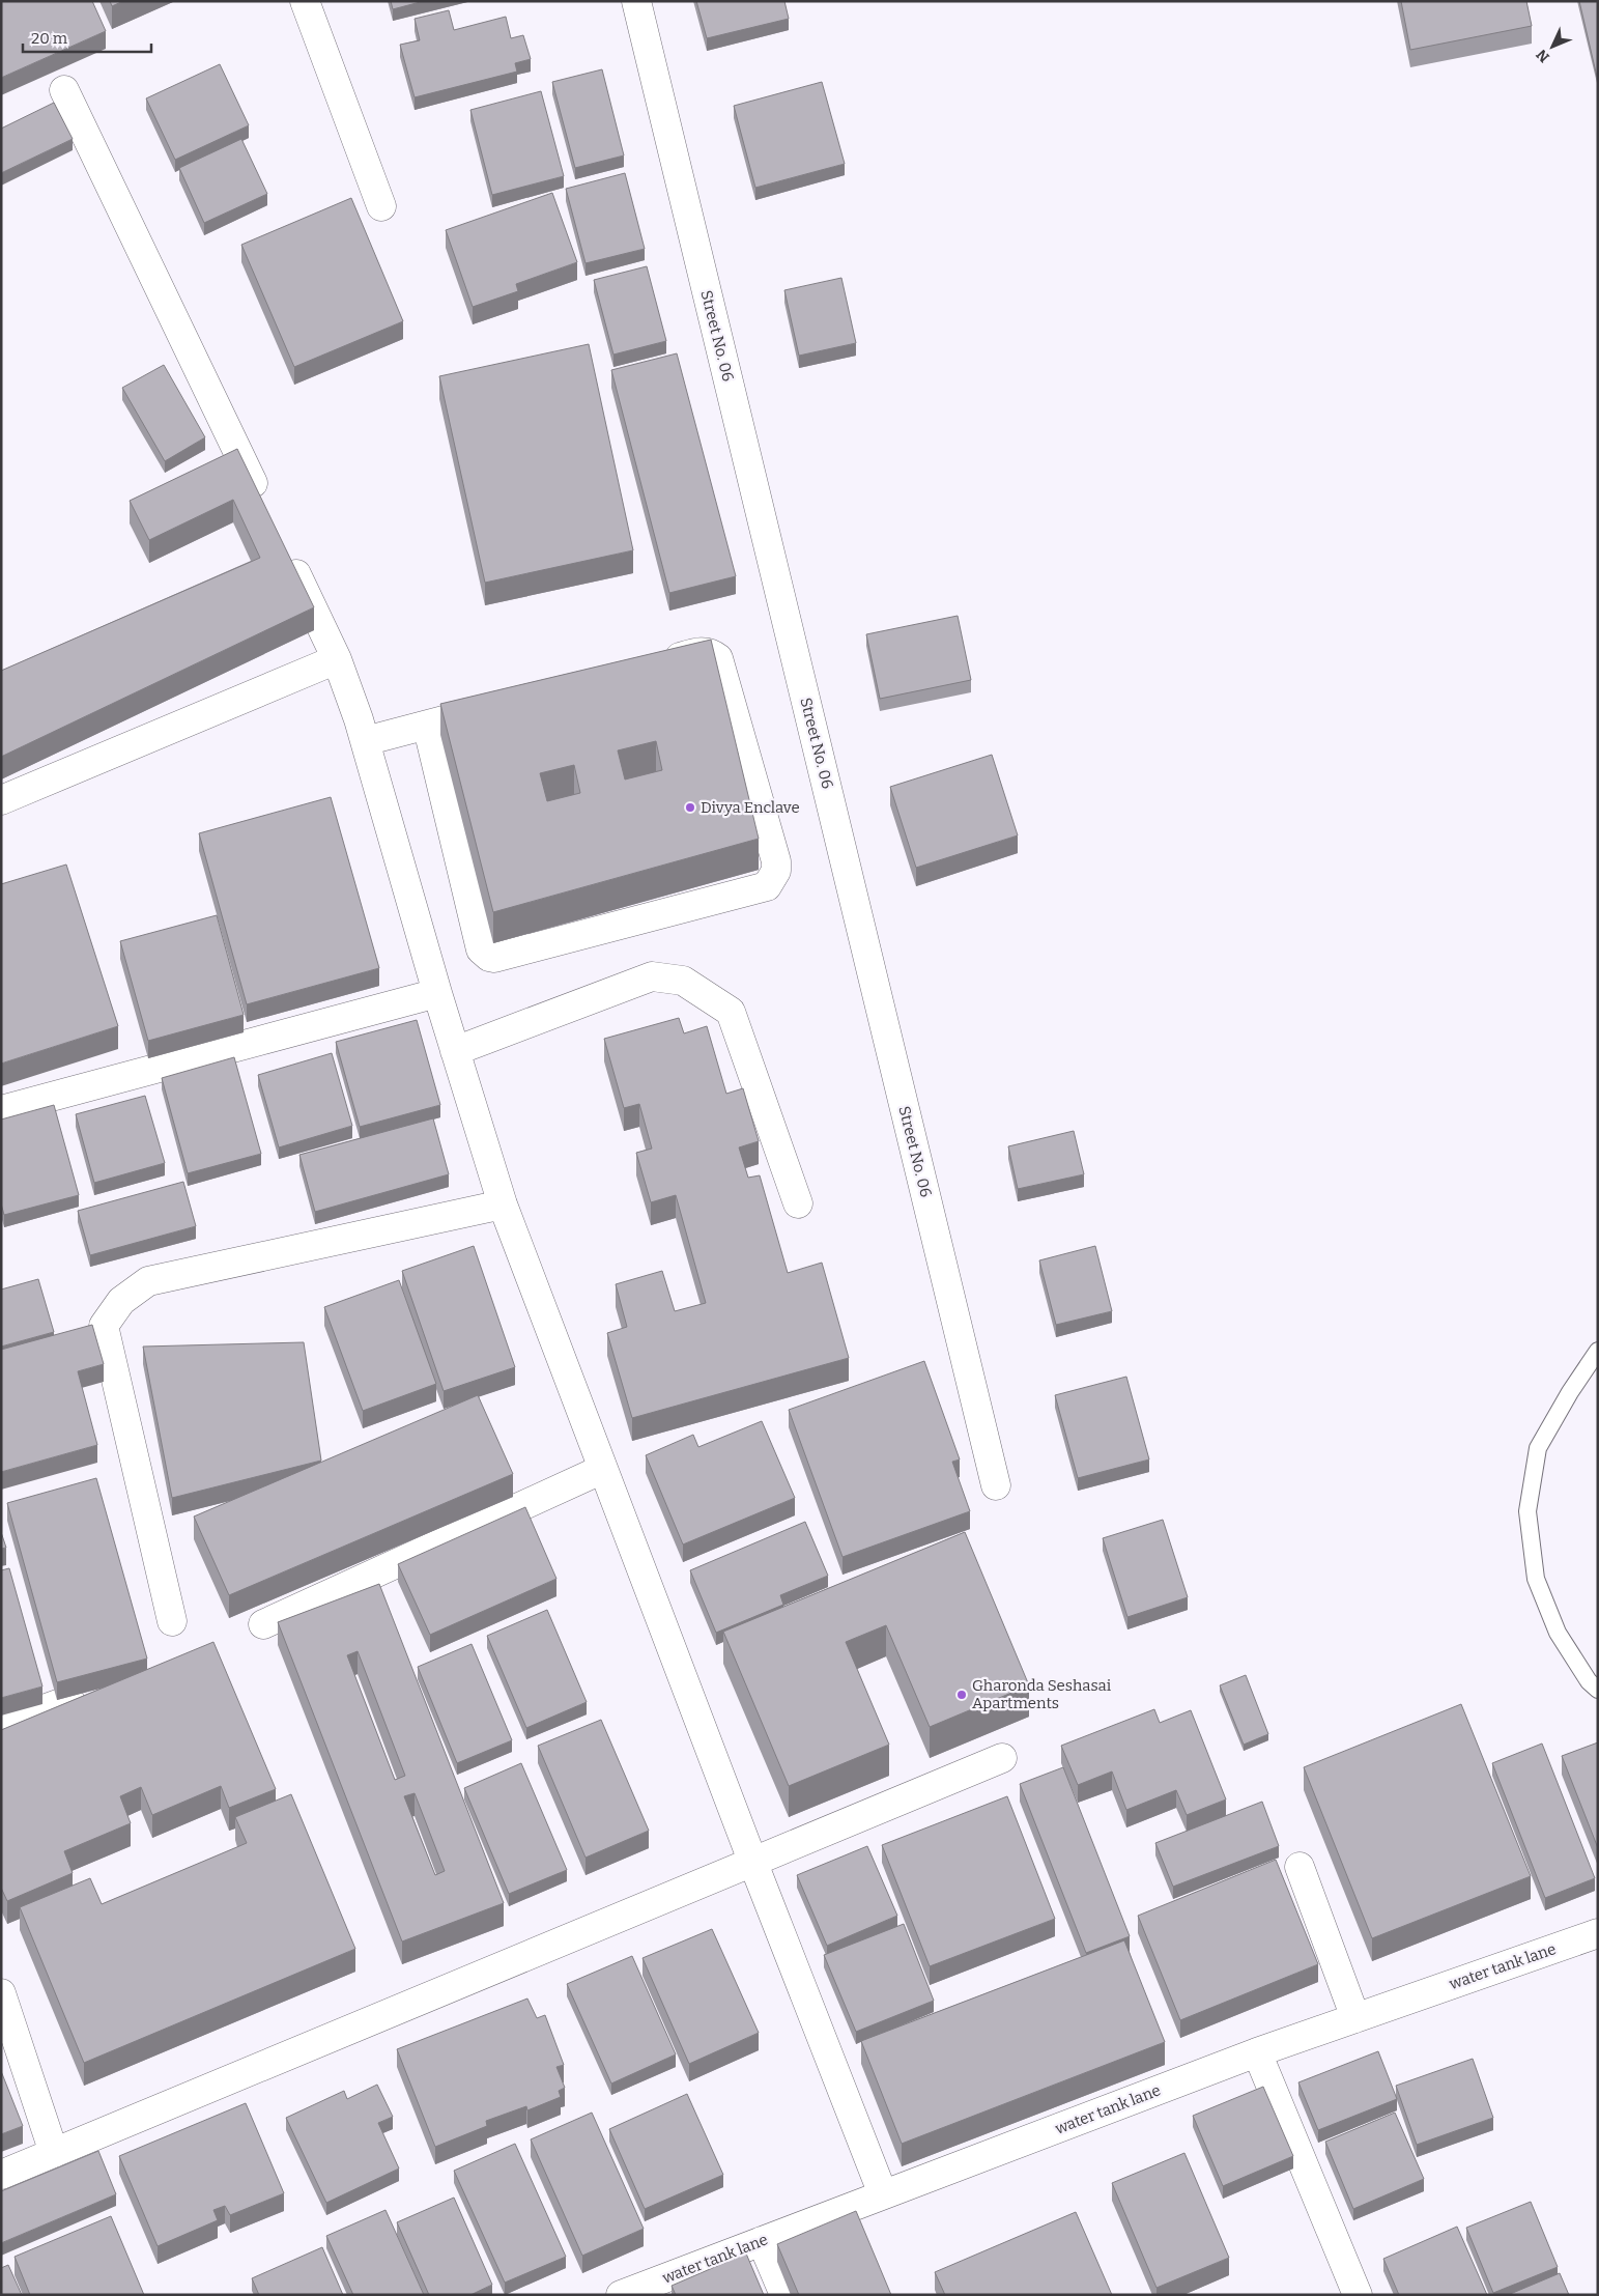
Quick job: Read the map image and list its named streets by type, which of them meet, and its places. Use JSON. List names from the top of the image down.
{
  "streets": {
    "street": ["Street No. 06", "water tank lane"]
  },
  "places": ["Divya Enclave", "Gharonda Seshasai Apartments"],
  "scale_bar": "20 m",
  "north": "bottom left"
}
